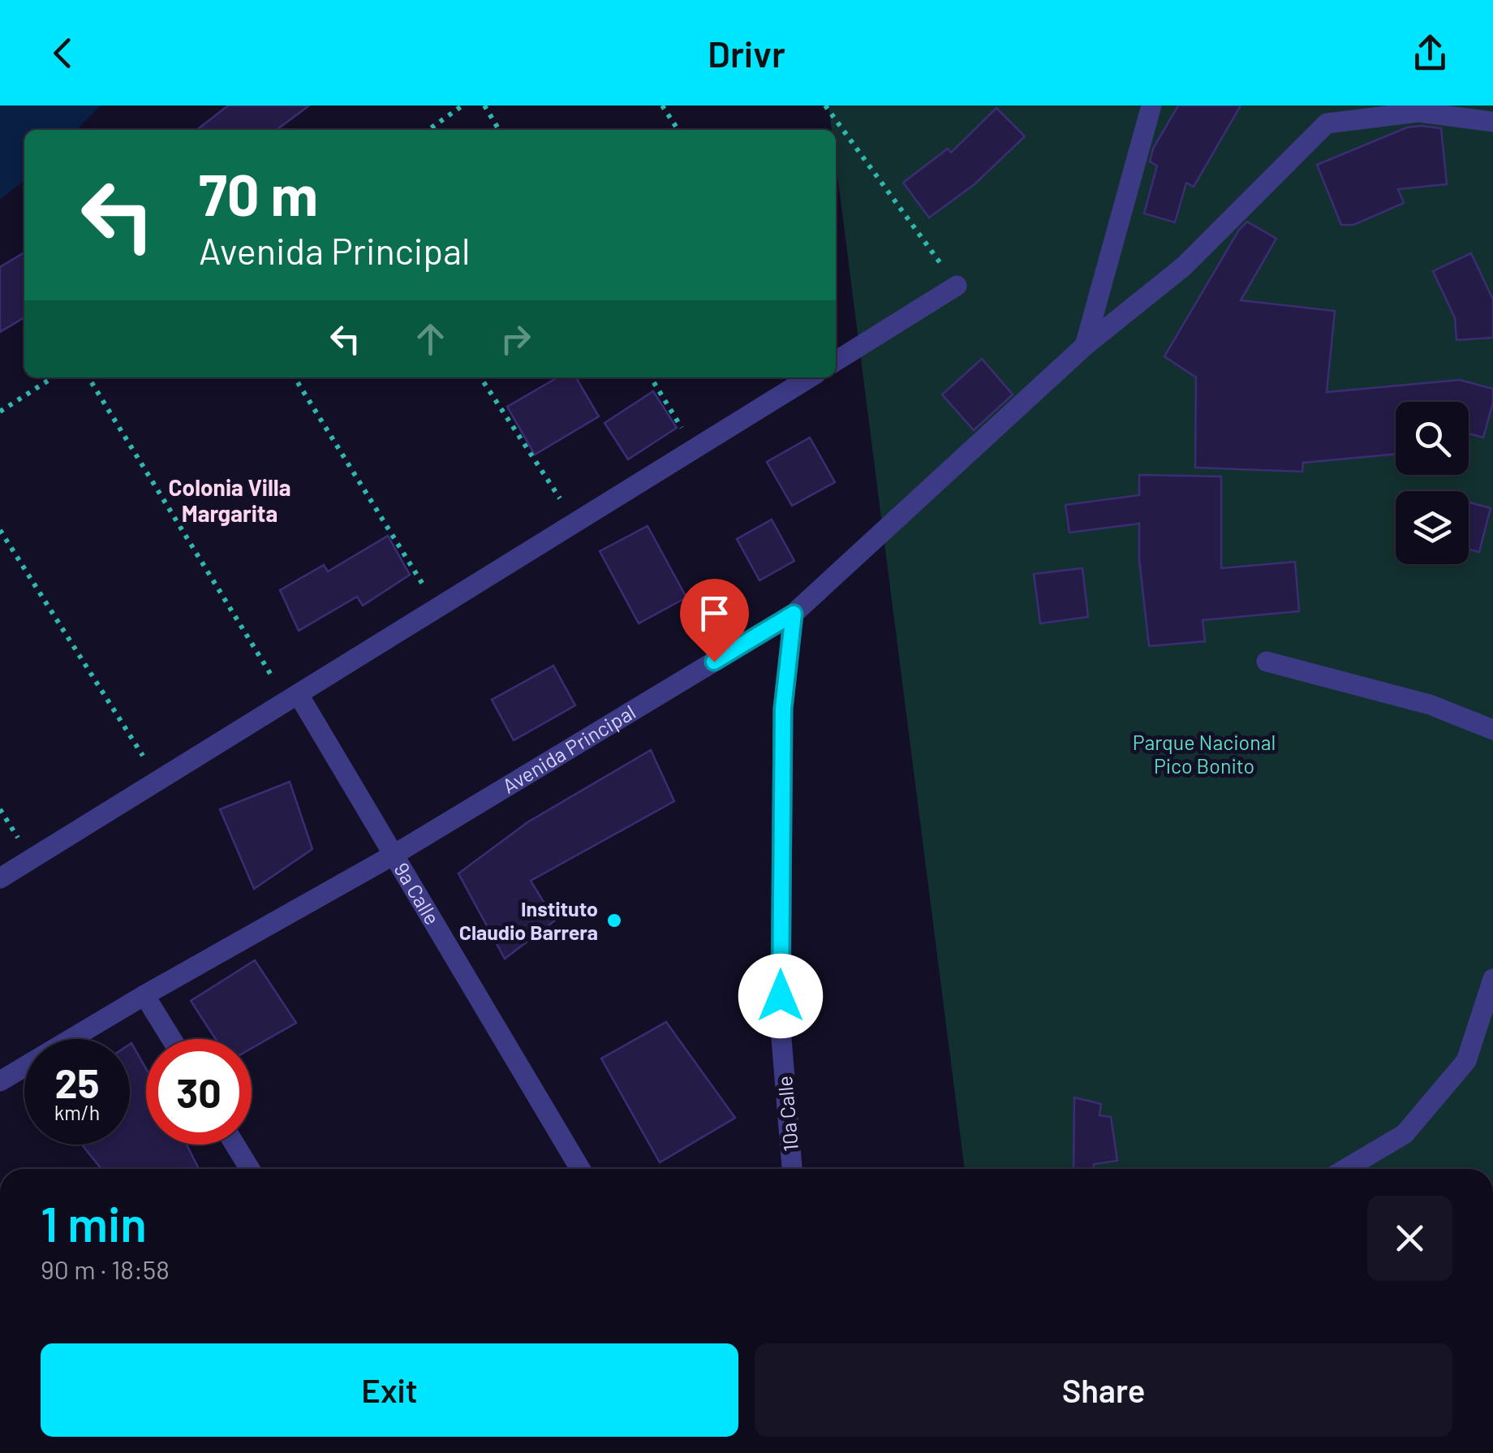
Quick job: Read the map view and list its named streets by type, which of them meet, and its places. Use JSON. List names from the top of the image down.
{
  "streets": {
    "street": ["Avenida Principal", "9a Calle", "10a Calle"]
  },
  "crossings": [
    ["Avenida Principal", "9a Calle"],
    ["Avenida Principal", "10a Calle"]
  ],
  "districts": ["Colonia Villa Margarita"],
  "parks": ["Parque Nacional Pico Bonito"],
  "places": ["Instituto Claudio Barrera"],
  "page": {
    "header": "Drivr",
    "turn": ["70 m", "Avenida Principal"],
    "speed": "25 km/h",
    "limit": "30",
    "heading": ["1 min", "90 m · 18:58"],
    "buttons": ["Exit", "Share"]
  }
}
